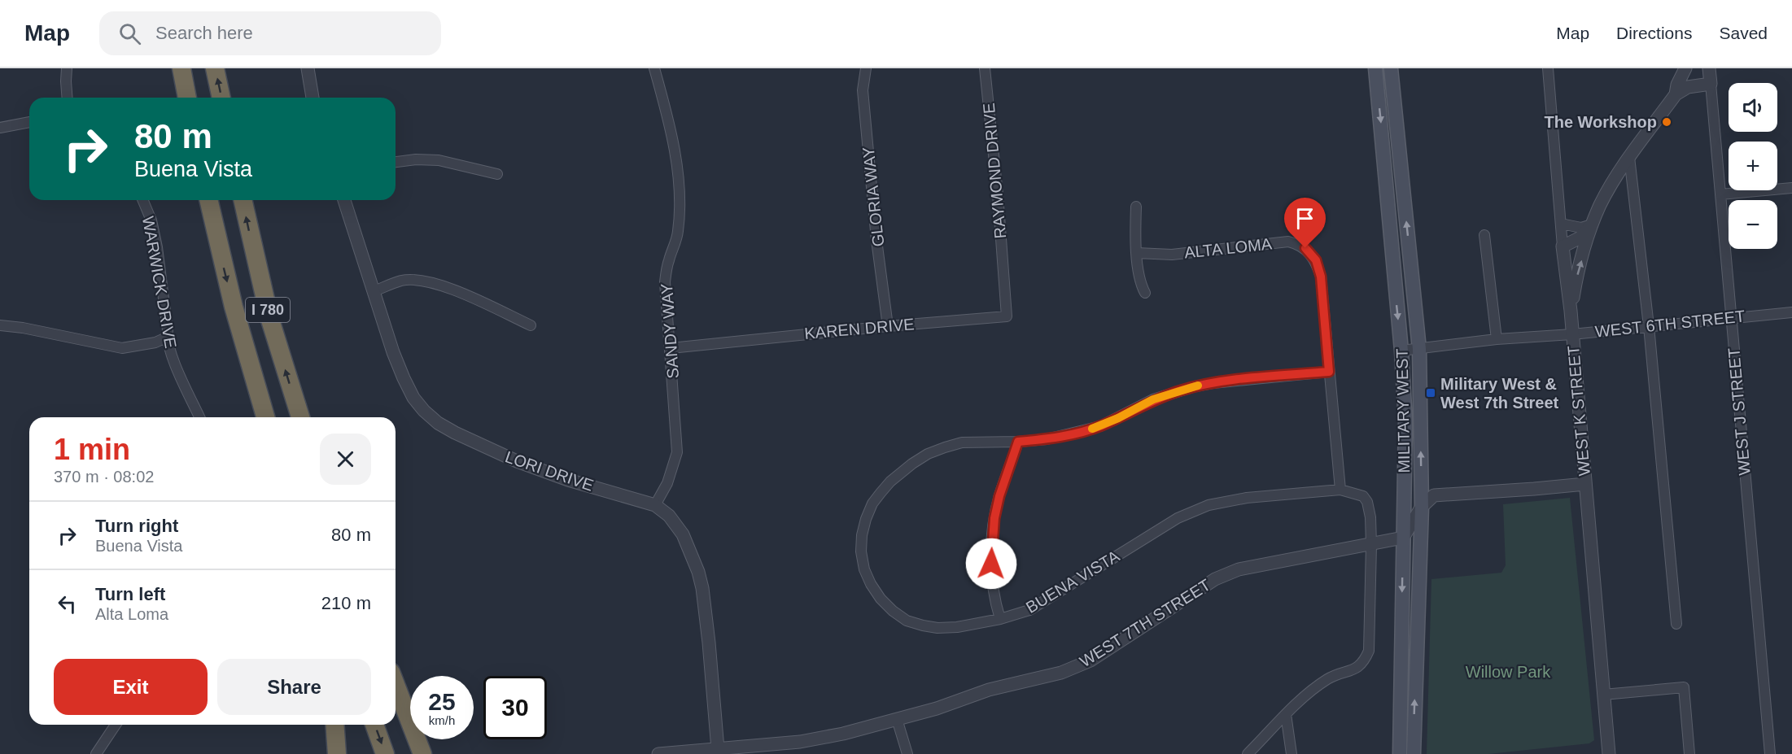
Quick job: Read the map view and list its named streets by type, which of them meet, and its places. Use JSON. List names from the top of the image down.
{
  "streets": {
    "highway": ["I 780"],
    "main road": ["MILITARY WEST"],
    "street": [
      "RAYMOND DRIVE",
      "GLORIA WAY",
      "ALTA LOMA",
      "WARWICK DRIVE",
      "WEST 6TH STREET",
      "KAREN DRIVE",
      "SANDY WAY",
      "WEST K STREET",
      "WEST J STREET",
      "LORI DRIVE",
      "BUENA VISTA",
      "WEST 7TH STREET"
    ]
  },
  "crossings": [
    ["RAYMOND DRIVE", "KAREN DRIVE"],
    ["GLORIA WAY", "KAREN DRIVE"],
    ["ALTA LOMA", "BUENA VISTA"],
    ["WEST 6TH STREET", "MILITARY WEST"],
    ["WEST 6TH STREET", "WEST K STREET"],
    ["WEST 6TH STREET", "WEST J STREET"],
    ["KAREN DRIVE", "SANDY WAY"],
    ["SANDY WAY", "LORI DRIVE"],
    ["MILITARY WEST", "WEST 7TH STREET"],
    ["LORI DRIVE", "WEST 7TH STREET"],
    ["BUENA VISTA", "WEST 7TH STREET"]
  ],
  "parks": ["Willow Park"],
  "places": {
    "other": ["The Workshop"],
    "transit": ["Military West & West 7th Street"]
  },
  "page": {
    "header": "Map",
    "search": "Search here",
    "nav": ["Map", "Directions", "Saved"],
    "map_buttons": ["+", "−"],
    "turn": ["80 m", "Buena Vista"],
    "heading": ["1 min", "370 m · 08:02"],
    "list": [
      {
        "name": "Turn right",
        "note": "Buena Vista",
        "value": "80 m"
      },
      {
        "name": "Turn left",
        "note": "Alta Loma",
        "value": "210 m"
      }
    ],
    "buttons": ["Exit", "Share"],
    "speed": "25 km/h",
    "limit": "30"
  }
}
